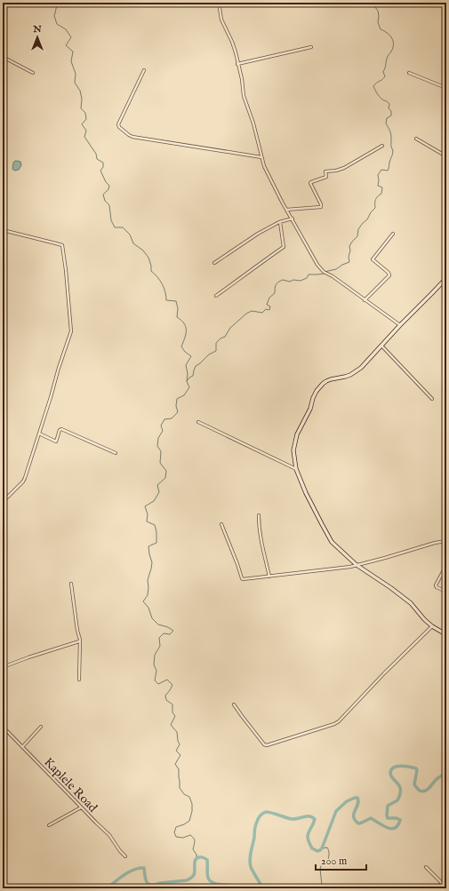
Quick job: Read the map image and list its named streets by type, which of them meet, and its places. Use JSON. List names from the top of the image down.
{
  "streets": {
    "street": ["Kaplele Road"]
  },
  "scale_bar": "200 m",
  "north": "top"
}
